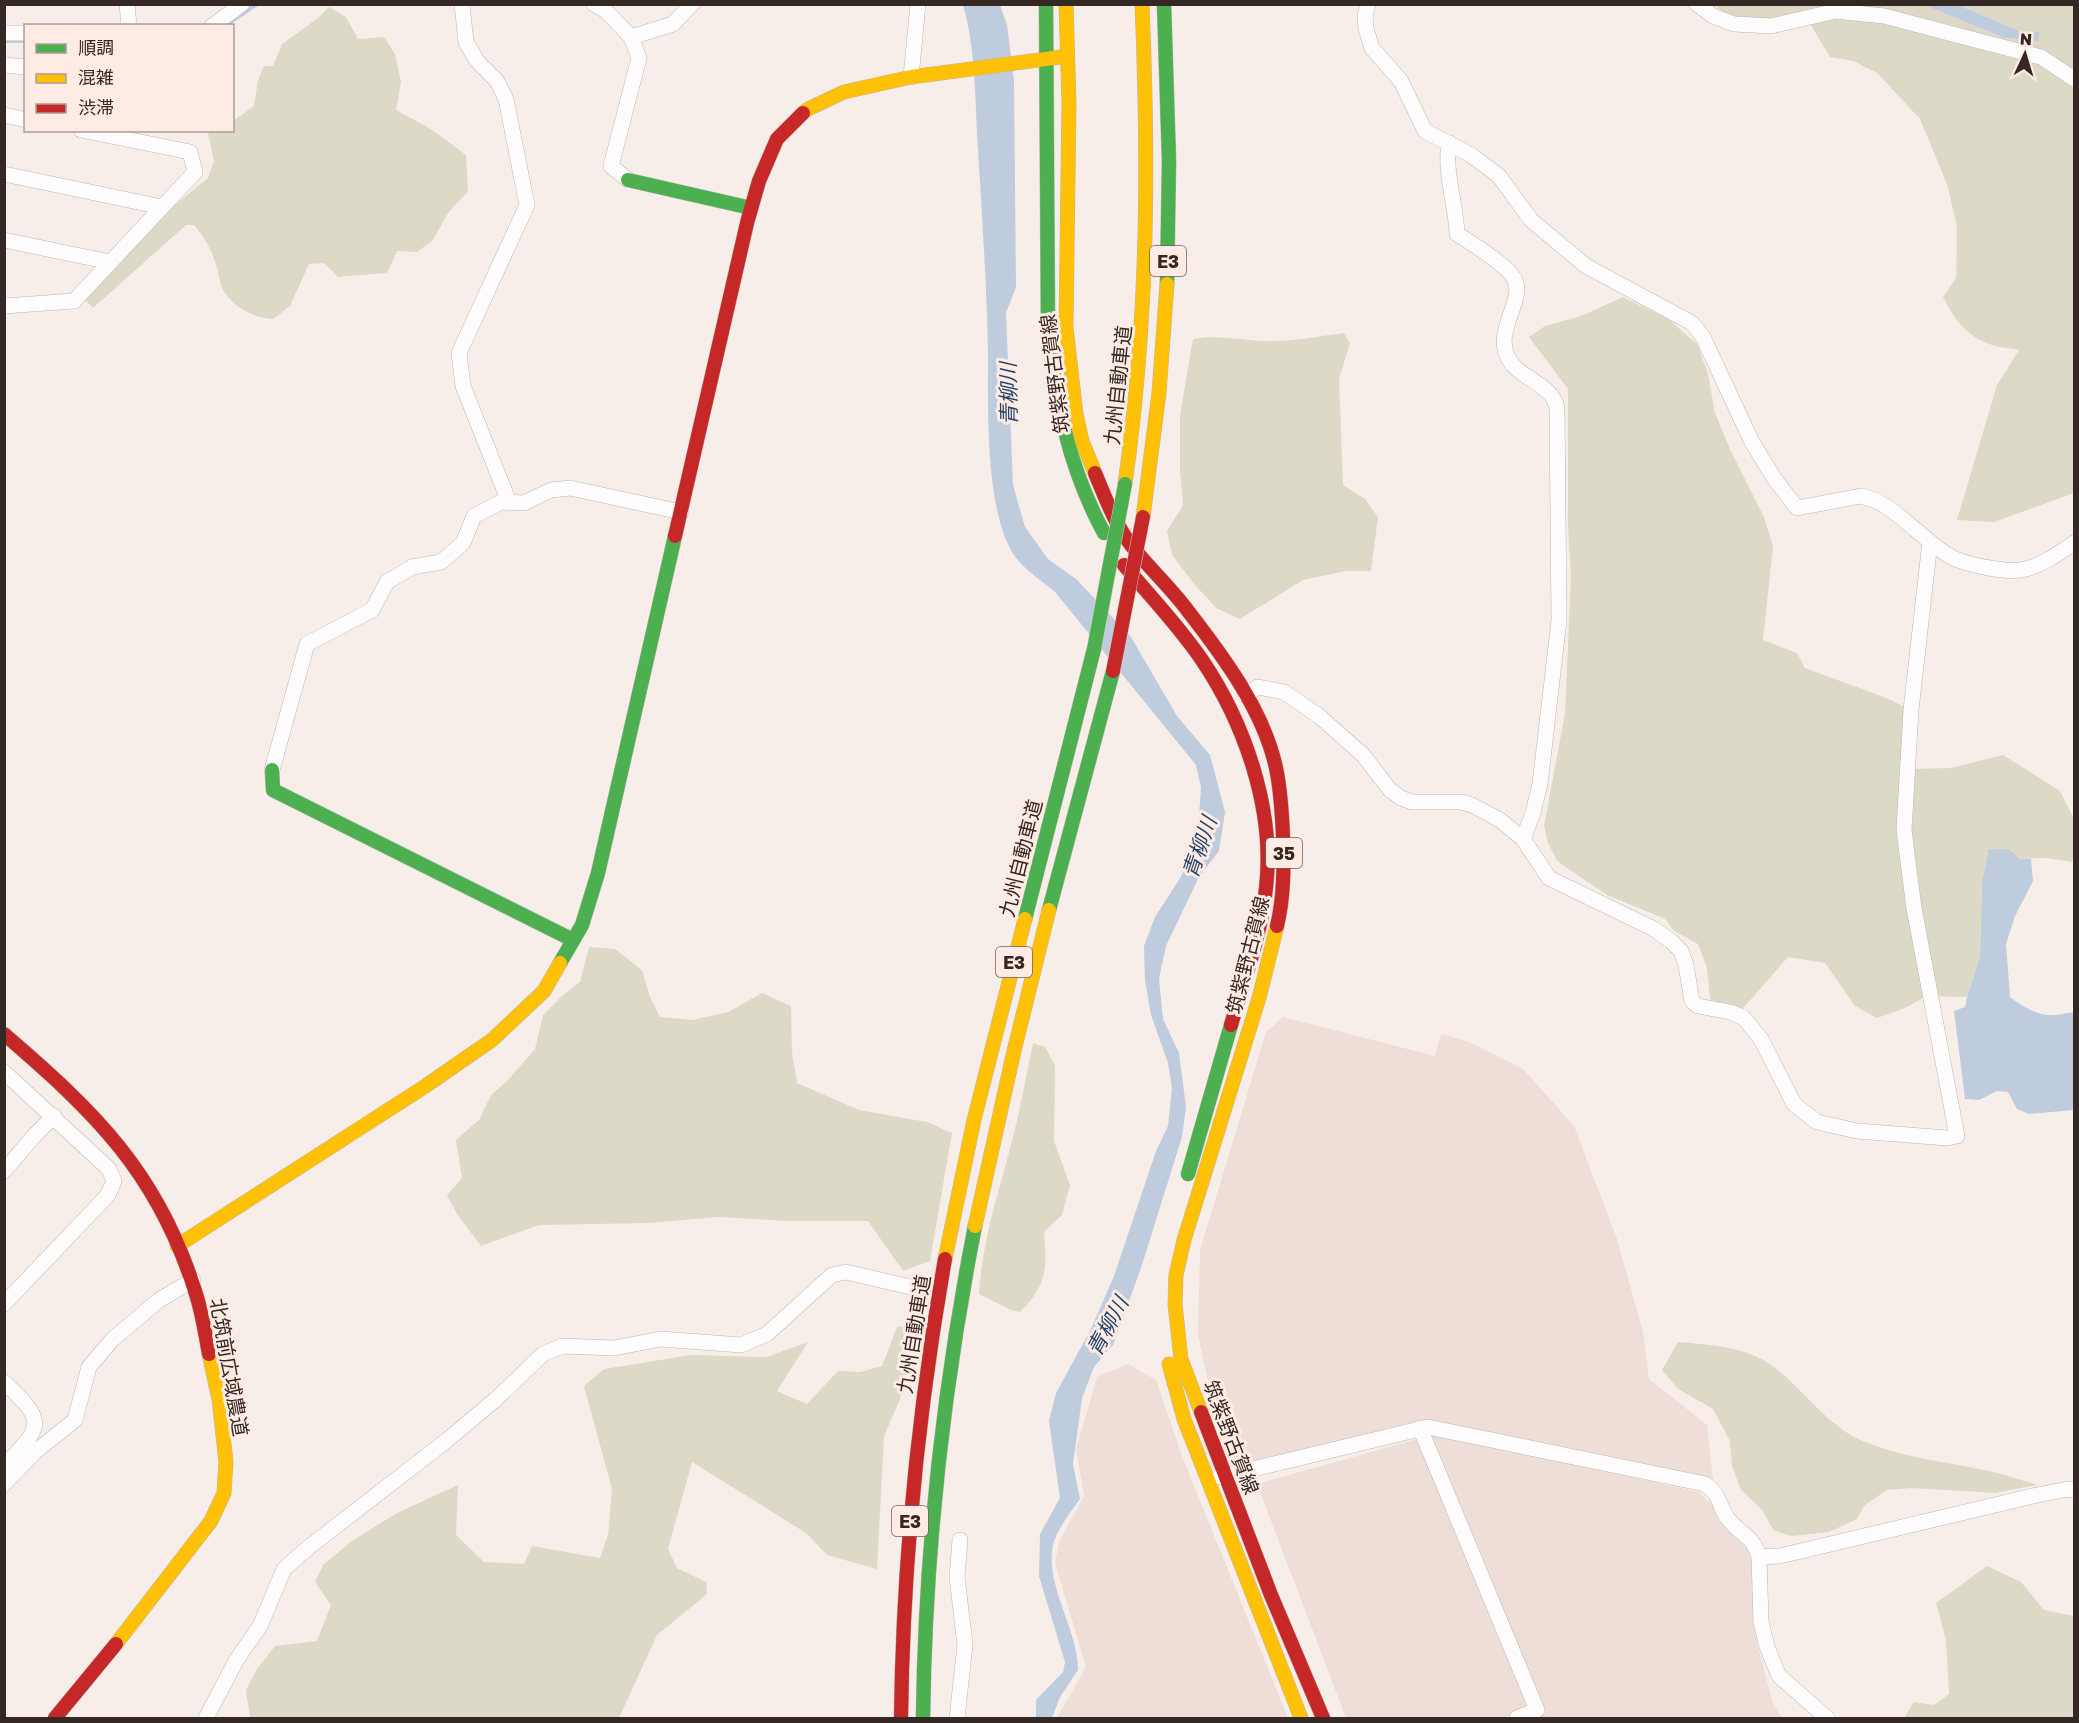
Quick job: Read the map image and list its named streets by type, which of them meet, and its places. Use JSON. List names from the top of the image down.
{
  "streets": {
    "main road": [
      "E3",
      "筑紫野古賀線",
      "九州自動車道",
      "35",
      "北筑前広域農道"
    ]
  },
  "water": ["青柳川"],
  "legend": ["順調", "混雑", "渋滞"],
  "north": "top"
}
